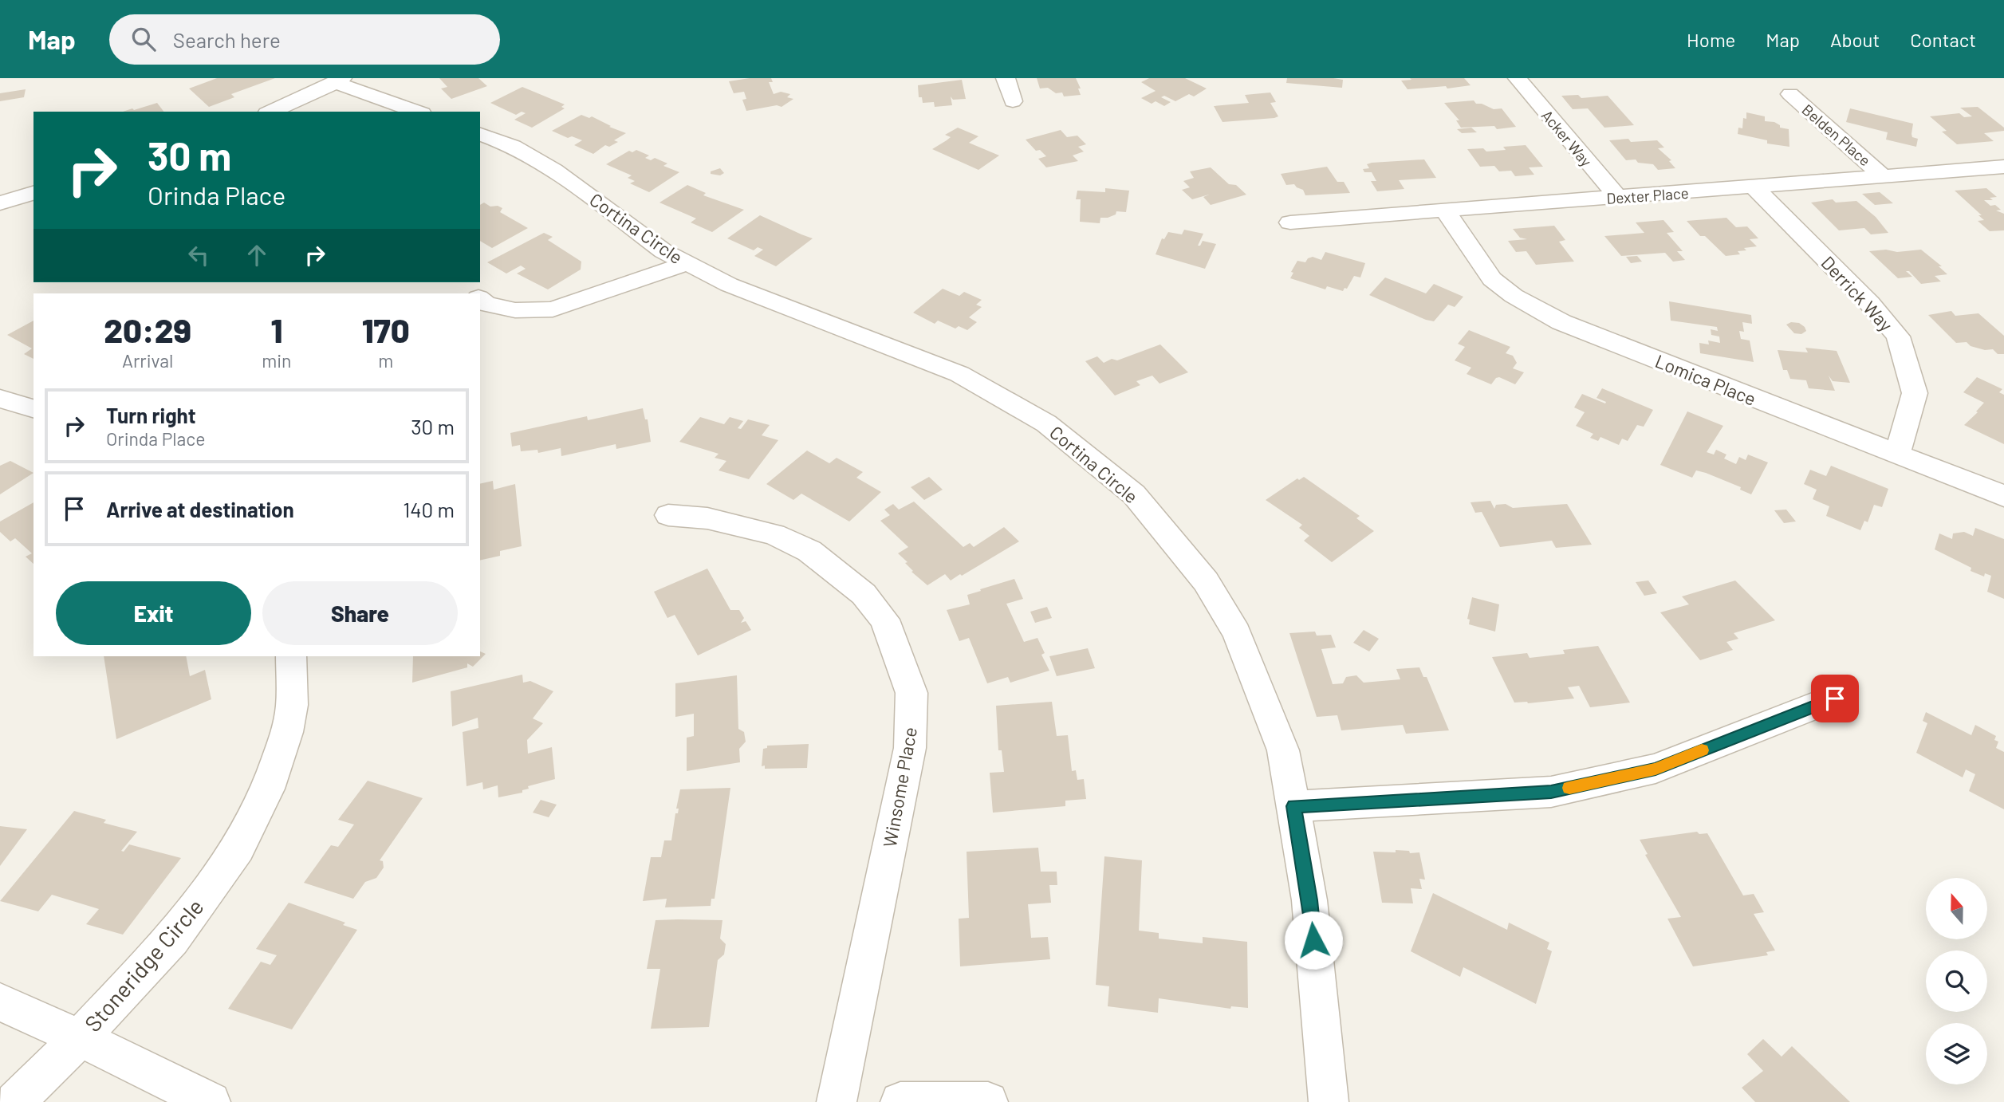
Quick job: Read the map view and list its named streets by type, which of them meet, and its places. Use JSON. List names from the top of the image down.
{
  "streets": {
    "street": [
      "Belden Place",
      "Acker Way",
      "Dexter Place",
      "Cortina Circle",
      "Derrick Way",
      "Lomica Place",
      "Winsome Place",
      "Stoneridge Circle"
    ]
  },
  "crossings": [
    ["Belden Place", "Dexter Place"],
    ["Acker Way", "Dexter Place"],
    ["Dexter Place", "Derrick Way"],
    ["Dexter Place", "Lomica Place"],
    ["Derrick Way", "Lomica Place"]
  ],
  "north": "top",
  "page": {
    "header": "Map",
    "search": "Search here",
    "nav": [
      "Home",
      "Map",
      "About",
      "Contact"
    ],
    "turn": ["30 m", "Orinda Place"],
    "eta": [
      "20:29",
      "Arrival",
      "1",
      "min",
      "170",
      "m"
    ],
    "list": [
      {
        "name": "Turn right",
        "note": "Orinda Place",
        "value": "30 m"
      },
      {
        "name": "Arrive at destination",
        "value": "140 m"
      }
    ],
    "buttons": ["Exit", "Share"]
  }
}
